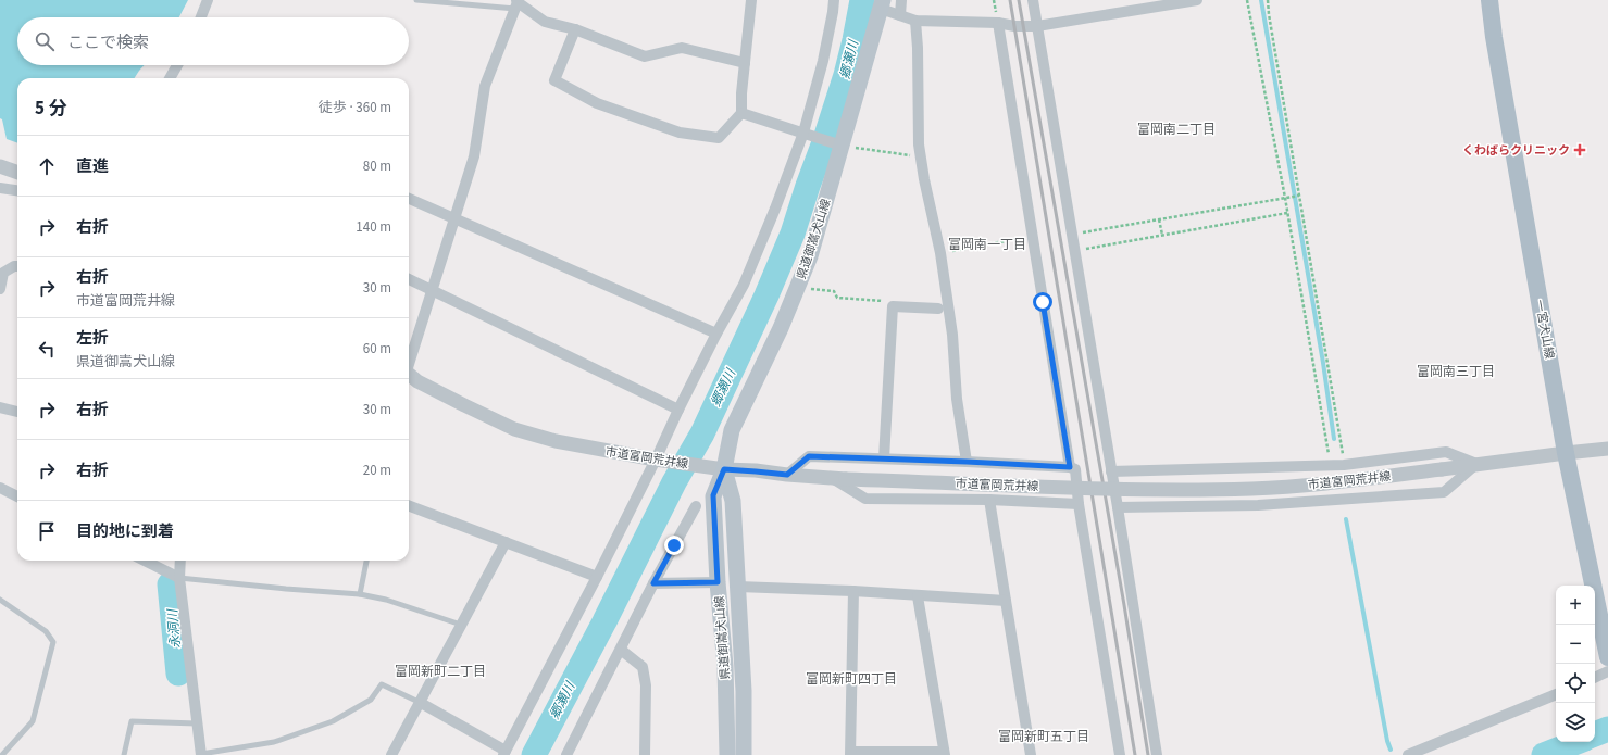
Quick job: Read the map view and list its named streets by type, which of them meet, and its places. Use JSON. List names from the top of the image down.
{
  "streets": {
    "main road": ["県道御嵩犬山線", "一宮犬山線"],
    "street": ["市道富岡荒井線"]
  },
  "crossings": [
    ["県道御嵩犬山線", "市道富岡荒井線"],
    ["一宮犬山線", "市道富岡荒井線"]
  ],
  "districts": [
    "富岡南二丁目",
    "富岡南一丁目",
    "富岡南三丁目",
    "富岡新町二丁目",
    "富岡新町四丁目",
    "富岡新町五丁目"
  ],
  "water": ["郷瀬川", "永洞川"],
  "places": {
    "health": ["くわばらクリニック"]
  },
  "page": {
    "search": "ここで検索",
    "heading": ["5 分", "徒歩 · 360 m"],
    "list": [
      ["直進", "80 m"],
      ["右折", "140 m"],
      ["右折", "市道富岡荒井線", "30 m"],
      ["左折", "県道御嵩犬山線", "60 m"],
      ["右折", "30 m"],
      ["右折", "20 m"],
      "目的地に到着"
    ],
    "map_buttons": ["+", "−"]
  }
}
